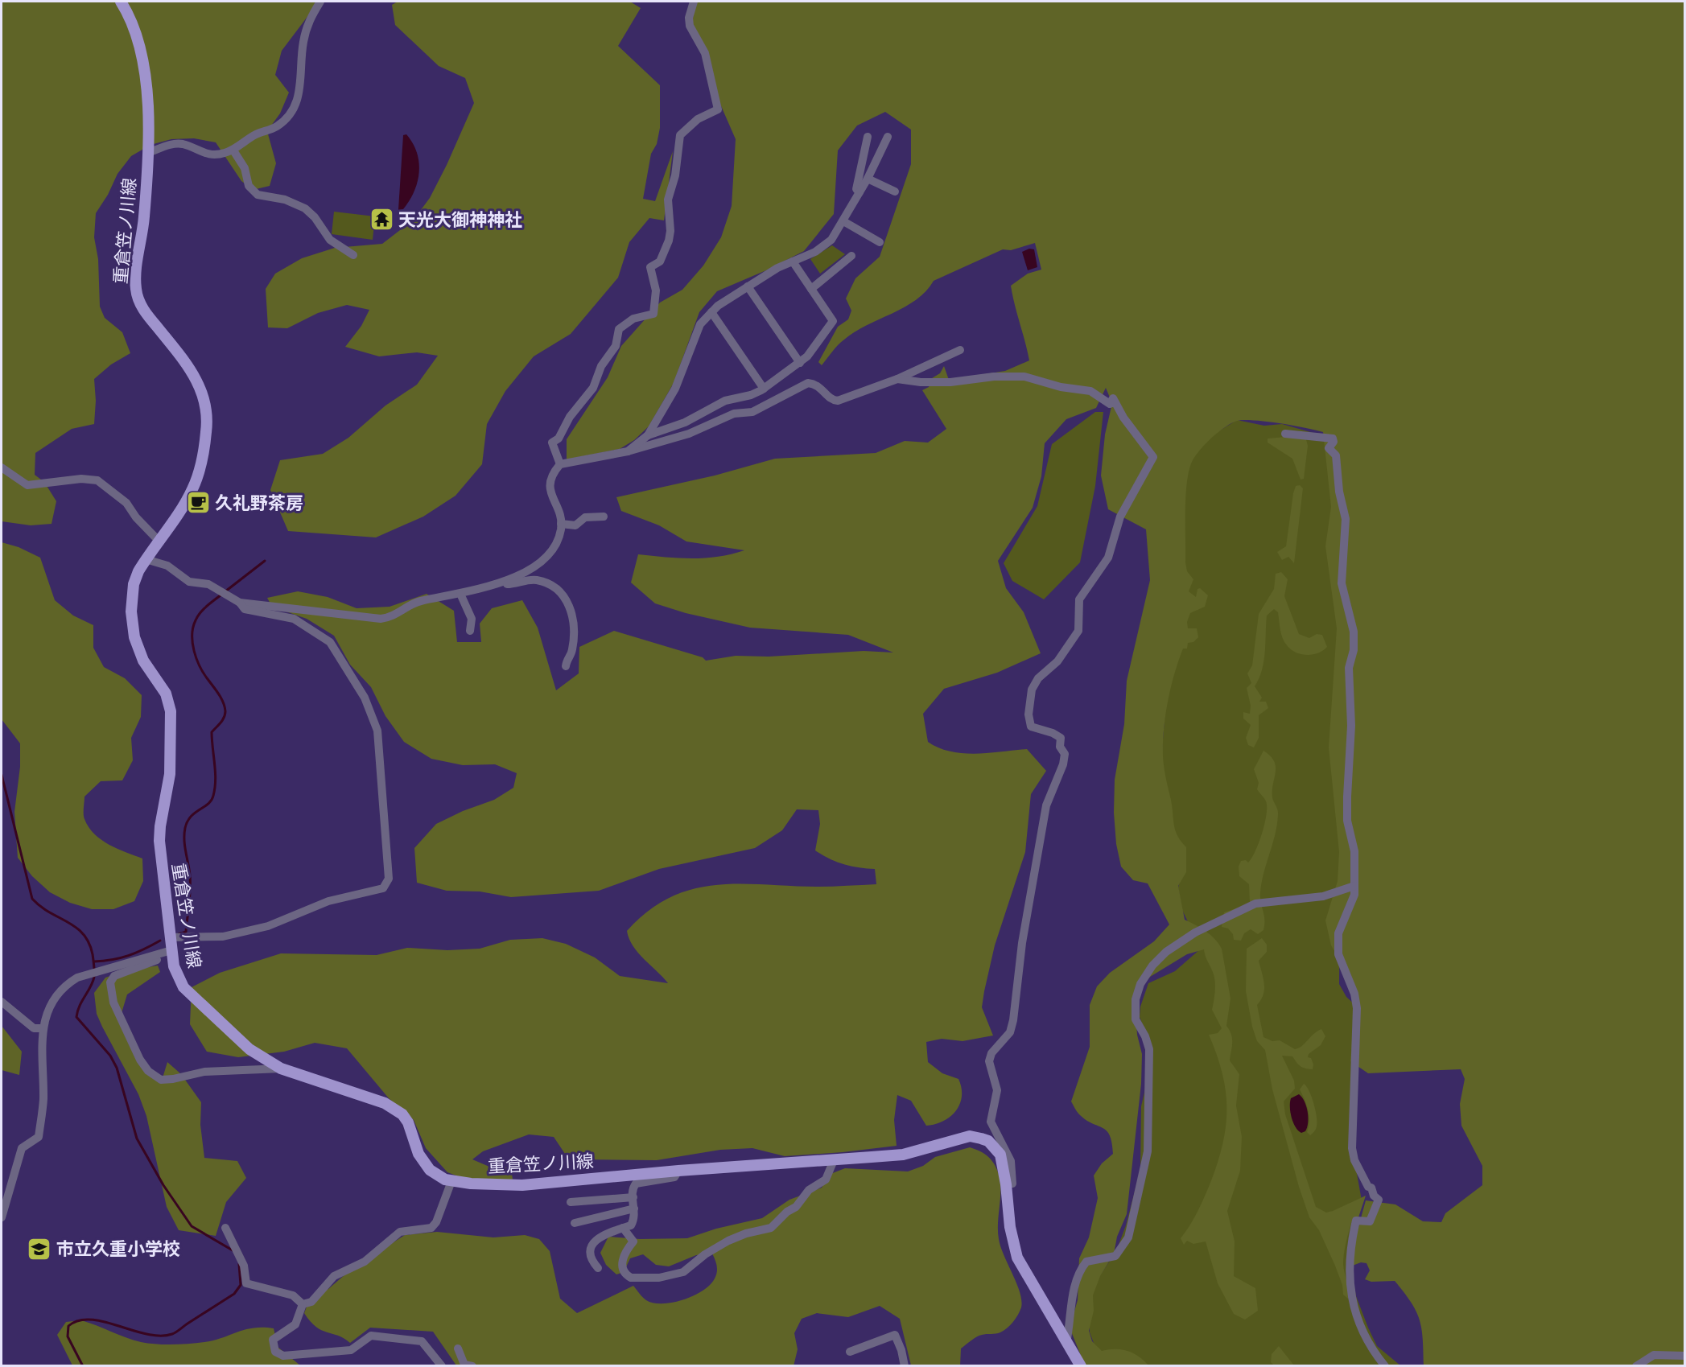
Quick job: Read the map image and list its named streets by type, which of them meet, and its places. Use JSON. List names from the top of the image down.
{
  "streets": {
    "main road": ["重倉笠ノ川線"]
  },
  "places": {
    "temple": ["天光大御神神社"],
    "cafe": ["久礼野茶房"],
    "school or university": ["市立久重小学校"]
  }
}
